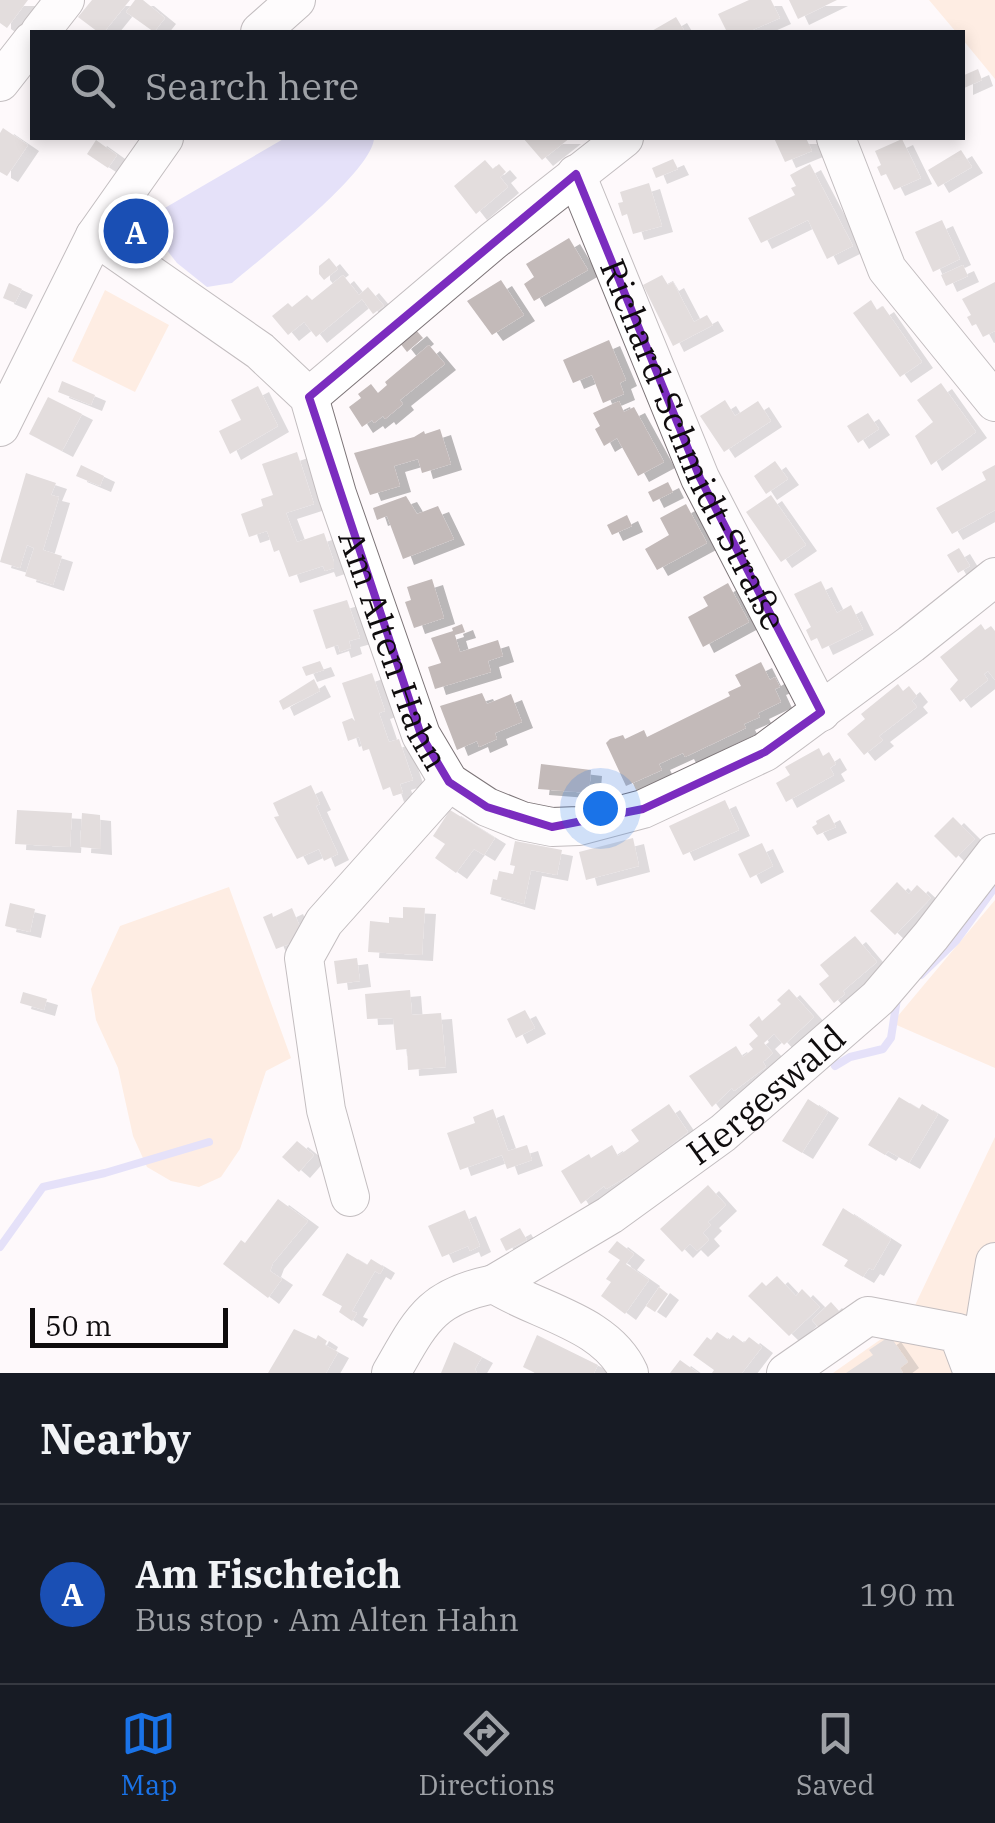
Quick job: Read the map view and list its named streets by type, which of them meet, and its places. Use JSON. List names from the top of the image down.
{
  "streets": {
    "street": ["Richard-Schmidt-Straße", "Am Alten Hahn", "Hergeswald"]
  },
  "crossings": [
    ["Richard-Schmidt-Straße", "Am Alten Hahn"]
  ],
  "scale_bar": "50 m",
  "page": {
    "search": "Search here",
    "pins": "A",
    "scale": "50 m",
    "heading": "Nearby",
    "list": [
      {
        "mark": "A",
        "name": "Am Fischteich",
        "note": "Bus stop · Am Alten Hahn",
        "value": "190 m"
      }
    ],
    "nav": ["Map", "Directions", "Saved"]
  }
}
